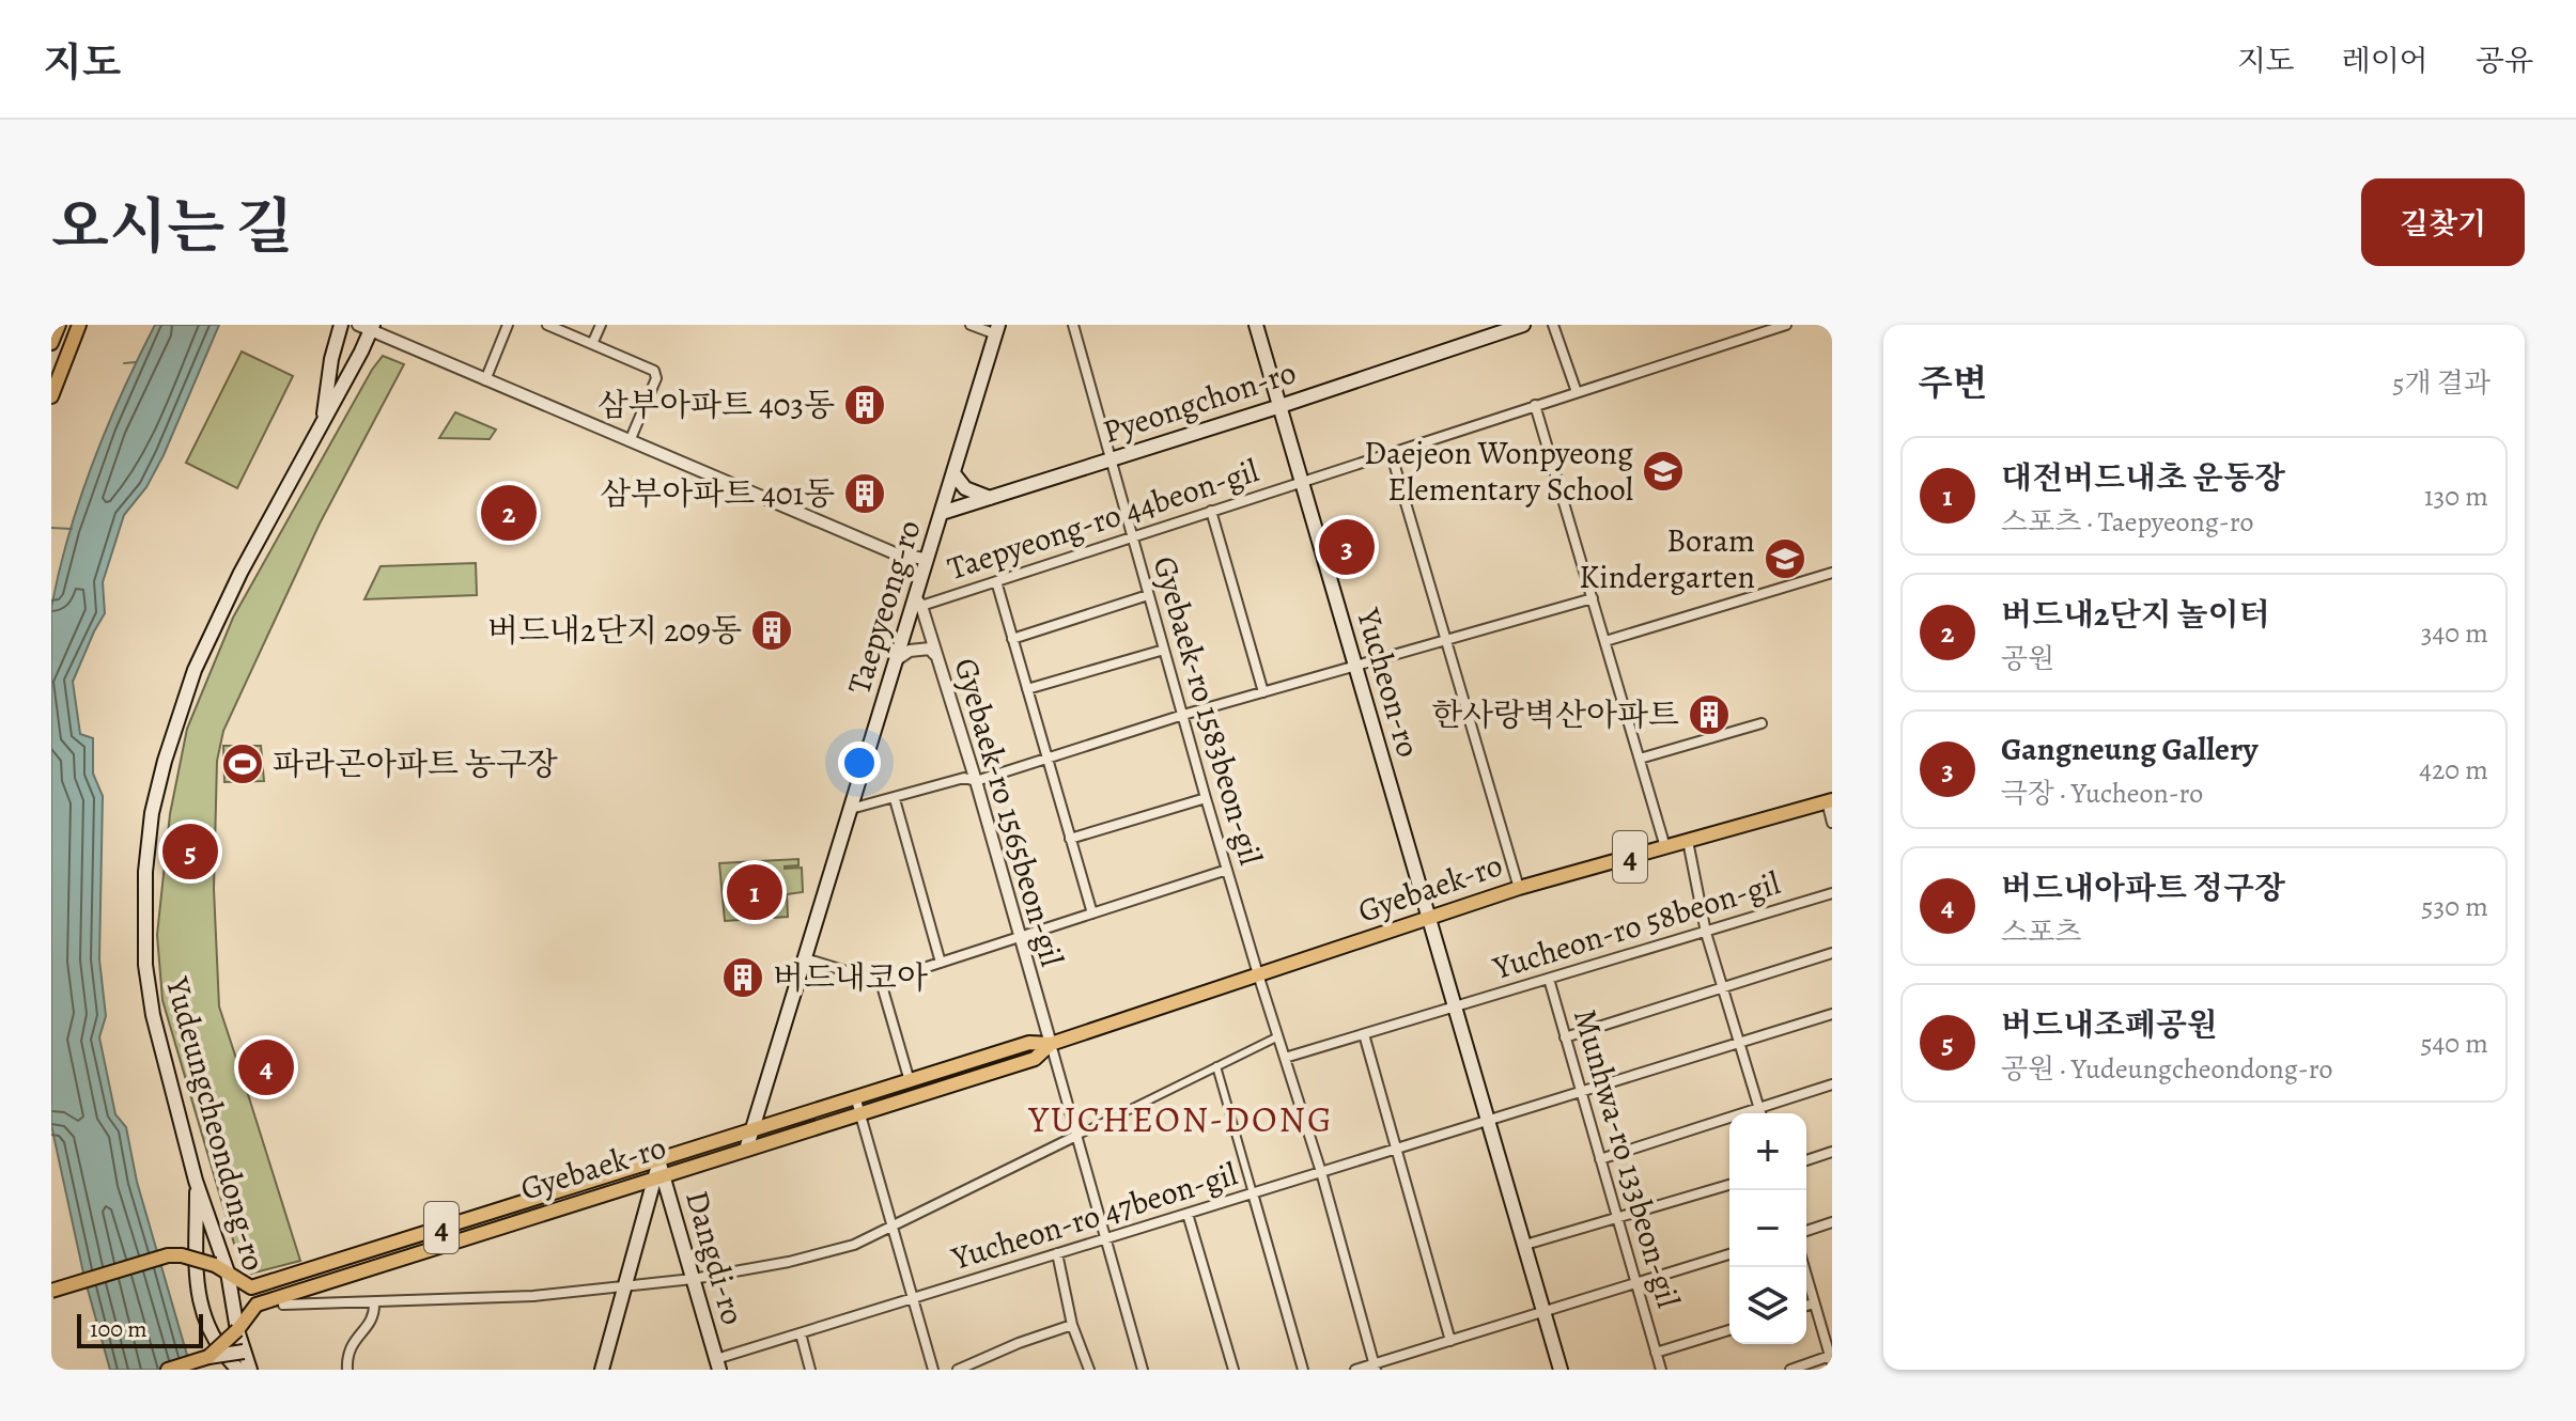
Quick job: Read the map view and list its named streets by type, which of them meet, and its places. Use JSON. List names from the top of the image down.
{
  "streets": {
    "main road": [
      "Pyeongchon-ro",
      "Taepyeong-ro",
      "Yucheon-ro",
      "4",
      "Gyebaek-ro",
      "Yudeungcheondong-ro",
      "Dangdi-ro"
    ],
    "street": [
      "Taepyeong-ro 44beon-gil",
      "Gyebaek-ro 1583beon-gil",
      "Gyebaek-ro 1565beon-gil",
      "Yucheon-ro 58beon-gil",
      "Munhwa-ro 133beon-gil",
      "Yucheon-ro 47beon-gil"
    ]
  },
  "crossings": [
    ["Pyeongchon-ro", "Taepyeong-ro"],
    ["Pyeongchon-ro", "Yucheon-ro"],
    ["Pyeongchon-ro", "Gyebaek-ro 1583beon-gil"],
    ["Taepyeong-ro 44beon-gil", "Taepyeong-ro"],
    ["Taepyeong-ro 44beon-gil", "Yucheon-ro"],
    ["Taepyeong-ro 44beon-gil", "Gyebaek-ro 1583beon-gil"],
    ["Taepyeong-ro 44beon-gil", "Gyebaek-ro 1565beon-gil"],
    ["Taepyeong-ro", "Gyebaek-ro 1565beon-gil"],
    ["Taepyeong-ro", "Gyebaek-ro"],
    ["Yucheon-ro", "Gyebaek-ro"],
    ["Yucheon-ro", "Yucheon-ro 58beon-gil"],
    ["Yucheon-ro", "Yucheon-ro 47beon-gil"],
    ["Gyebaek-ro 1583beon-gil", "Gyebaek-ro"],
    ["Gyebaek-ro 1583beon-gil", "Yucheon-ro 47beon-gil"],
    ["Gyebaek-ro 1565beon-gil", "Gyebaek-ro"],
    ["Gyebaek-ro", "Yudeungcheondong-ro"],
    ["Gyebaek-ro", "Dangdi-ro"],
    ["Yucheon-ro 58beon-gil", "Munhwa-ro 133beon-gil"],
    ["Munhwa-ro 133beon-gil", "Yucheon-ro 47beon-gil"],
    ["Yucheon-ro 47beon-gil", "Dangdi-ro"]
  ],
  "districts": ["YUCHEON-DONG"],
  "places": {
    "building": [
      "삼부아파트 403동",
      "삼부아파트 401동",
      "버드내2단지 209동",
      "한사랑벽산아파트",
      "버드내코아"
    ],
    "school or university": ["Daejeon Wonpyeong Elementary School", "Boram Kindergarten"],
    "sports": ["파라곤아파트 농구장"]
  },
  "scale_bar": "100 m",
  "page": {
    "header": "지도",
    "nav": ["지도", "레이어", "공유"],
    "title": "오시는 길",
    "buttons": "길찾기",
    "heading": ["주변", "5개 결과"],
    "list": [
      {
        "mark": "1",
        "name": "대전버드내초 운동장",
        "note": "스포츠 · Taepyeong-ro",
        "value": "130 m"
      },
      {
        "mark": "2",
        "name": "버드내2단지 놀이터",
        "note": "공원",
        "value": "340 m"
      },
      {
        "mark": "3",
        "name": "Gangneung Gallery",
        "note": "극장 · Yucheon-ro",
        "value": "420 m"
      },
      {
        "mark": "4",
        "name": "버드내아파트 정구장",
        "note": "스포츠",
        "value": "530 m"
      },
      {
        "mark": "5",
        "name": "버드내조폐공원",
        "note": "공원 · Yudeungcheondong-ro",
        "value": "540 m"
      }
    ],
    "pins": [
      "2",
      "3",
      "5",
      "1",
      "4"
    ],
    "map_buttons": ["+", "−"],
    "scale": "100 m"
  }
}
